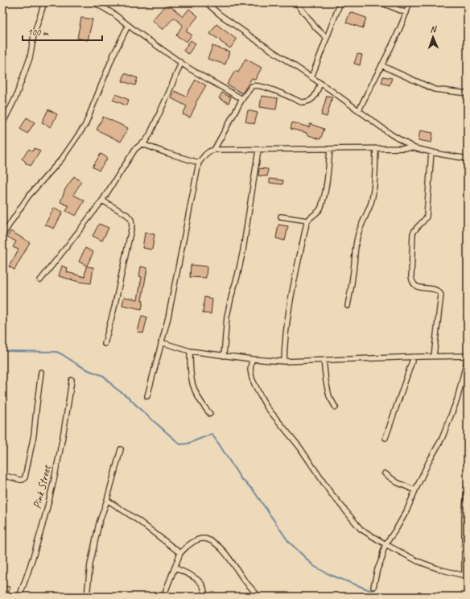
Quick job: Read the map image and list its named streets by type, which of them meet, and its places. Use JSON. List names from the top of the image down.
{
  "streets": {
    "street": ["Pink Street"]
  },
  "scale_bar": "100 m",
  "north": "top"
}
